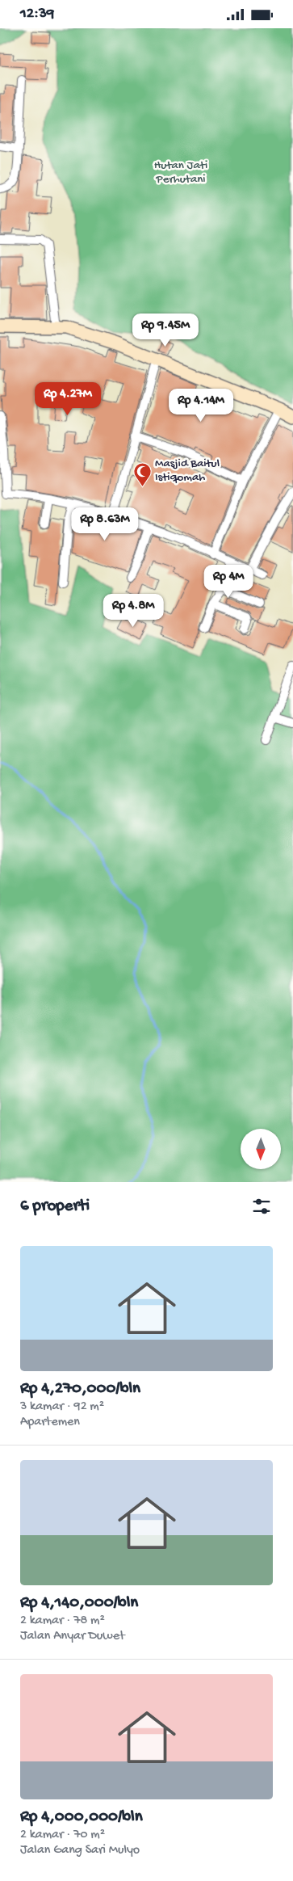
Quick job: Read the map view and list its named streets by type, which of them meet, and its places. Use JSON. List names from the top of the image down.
{
  "parks": ["Hutan Jati Perhutani"],
  "places": {
    "mosque": ["Masjid Baitul Istiqomah"]
  },
  "north": "bottom",
  "page": {
    "status": "12:39",
    "price": [
      "Rp 9.45M",
      "Rp 4.27M",
      "Rp 4.14M",
      "Rp 8.63M",
      "Rp 4M",
      "Rp 4.8M"
    ],
    "heading": "6 properti",
    "list": [
      {
        "name": "Rp 4,270,000/bln",
        "note": "3 kamar · 92 m² · Apartemen"
      },
      {
        "name": "Rp 4,140,000/bln",
        "note": "2 kamar · 78 m² · Jalan Anyar Duwet"
      },
      {
        "name": "Rp 4,000,000/bln",
        "note": "2 kamar · 70 m² · Jalan Gang Sari Mulyo"
      }
    ]
  }
}
